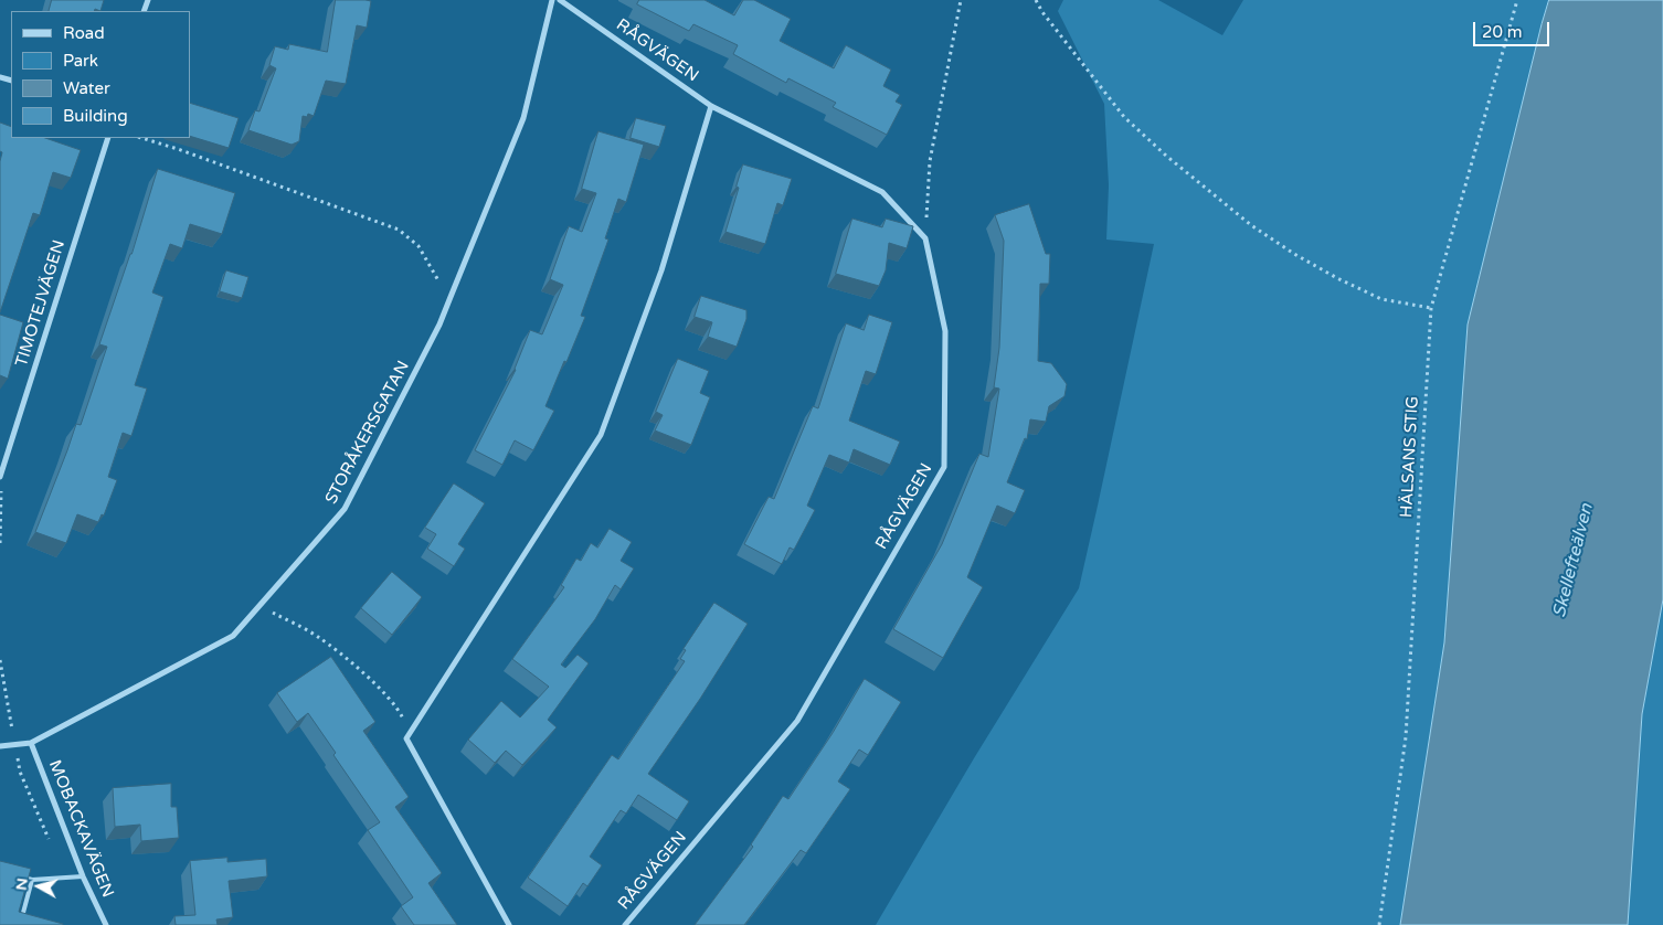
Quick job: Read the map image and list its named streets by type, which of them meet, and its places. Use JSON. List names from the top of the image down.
{
  "streets": {
    "street": [
      "RÅGVÄGEN",
      "TIMOTEJVÄGEN",
      "STORÅKERSGATAN",
      "MOBACKAVÄGEN"
    ],
    "path": ["HÄLSANS STIG"]
  },
  "crossings": [
    ["STORÅKERSGATAN", "MOBACKAVÄGEN"]
  ],
  "water": ["Skellefteälven"],
  "legend": [
    "Road",
    "Park",
    "Water",
    "Building"
  ],
  "scale_bar": "20 m",
  "north": "left"
}
